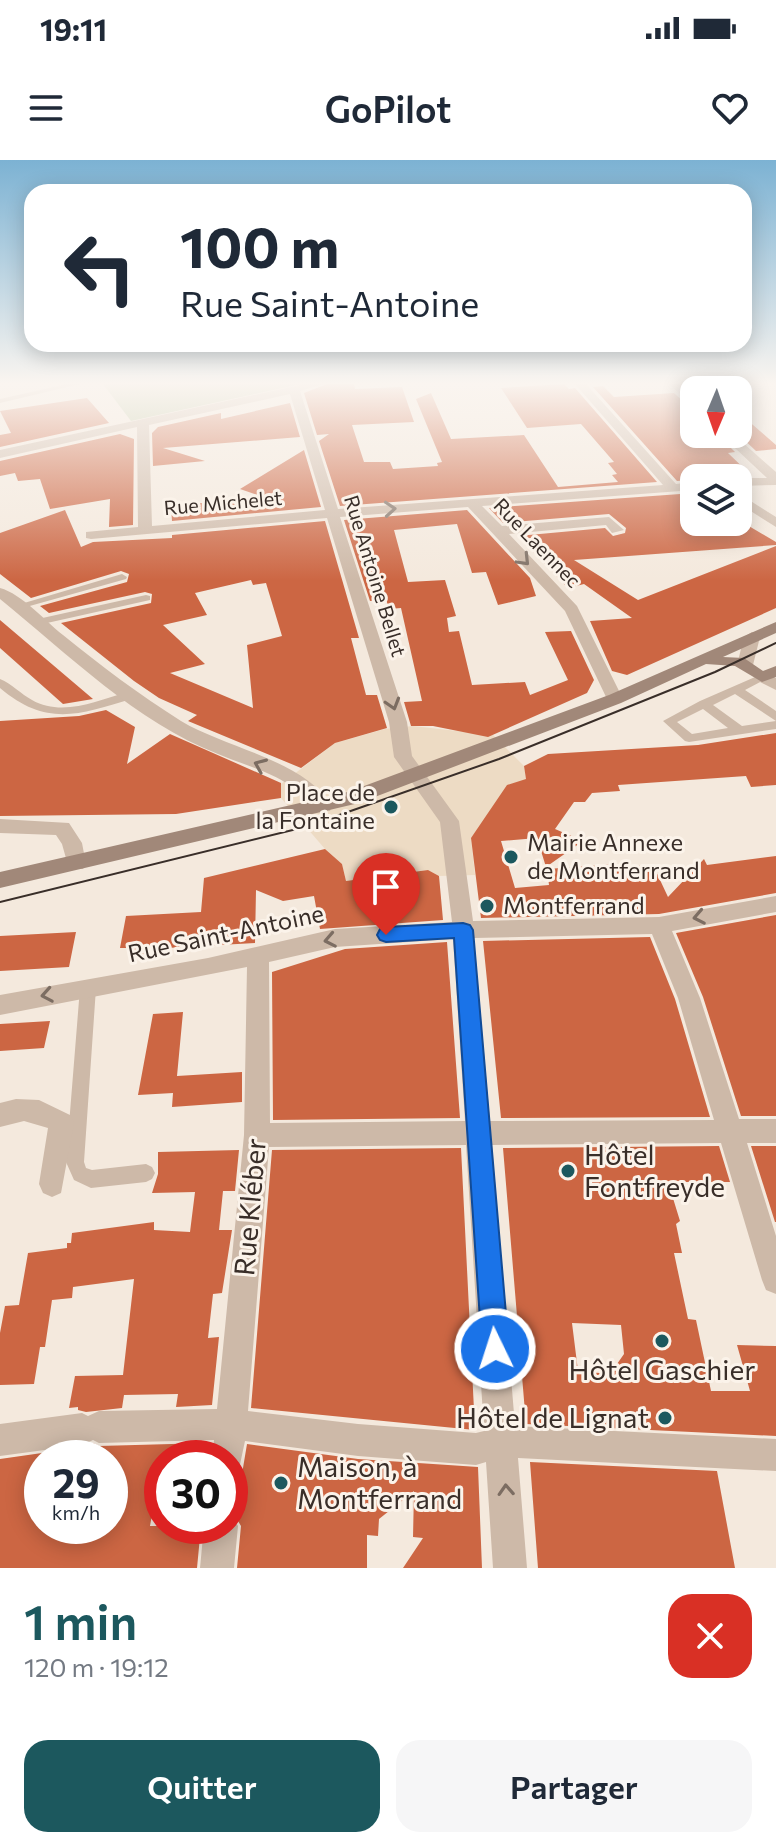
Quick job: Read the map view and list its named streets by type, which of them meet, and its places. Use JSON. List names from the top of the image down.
{
  "streets": {
    "street": [
      "Rue Michelet",
      "Rue Laennec",
      "Rue Antoine Bellet",
      "Rue Saint-Antoine",
      "Rue Kléber"
    ]
  },
  "crossings": [
    ["Rue Michelet", "Rue Laennec"],
    ["Rue Michelet", "Rue Antoine Bellet"],
    ["Rue Saint-Antoine", "Rue Kléber"]
  ],
  "one_way": ["Rue Laennec", "Rue Antoine Bellet", "Rue Saint-Antoine"],
  "places": [
    "Place de la Fontaine",
    "Mairie Annexe de Montferrand",
    "Montferrand",
    "Hôtel Fontfreyde",
    "Hôtel Gaschier",
    "Hôtel de Lignat",
    "Maison, à Montferrand"
  ],
  "north": "bottom",
  "page": {
    "status": "19:11",
    "header": "GoPilot",
    "turn": ["100 m", "Rue Saint-Antoine"],
    "speed": "29 km/h",
    "limit": "30",
    "heading": ["1 min", "120 m · 19:12"],
    "buttons": ["Quitter", "Partager"]
  }
}
